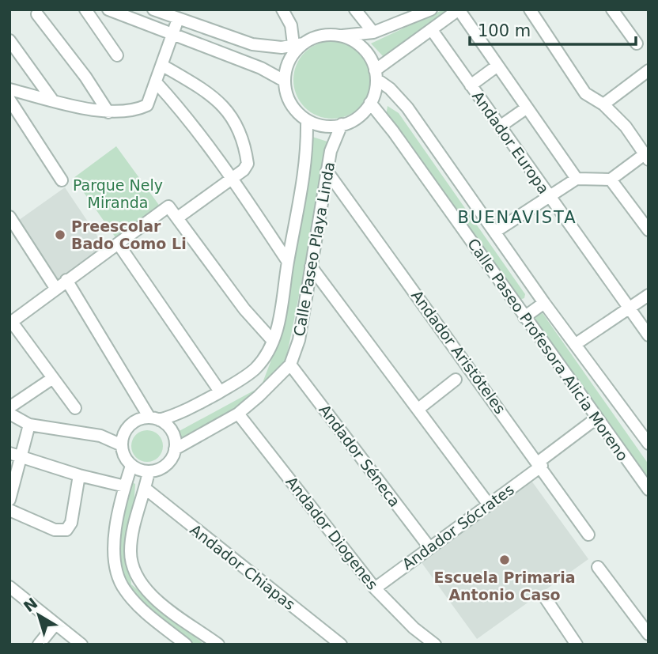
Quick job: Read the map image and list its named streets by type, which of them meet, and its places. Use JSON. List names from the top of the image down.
{
  "streets": {
    "street": [
      "Andador Europa",
      "Calle Paseo Playa Linda",
      "Calle Paseo Profesora Alicia Moreno",
      "Andador Aristóteles",
      "Andador Séneca",
      "Andador Sócrates",
      "Andador Diogenes",
      "Andador Chiapas"
    ]
  },
  "crossings": [
    ["Calle Paseo Playa Linda", "Calle Paseo Profesora Alicia Moreno"],
    ["Calle Paseo Playa Linda", "Andador Aristóteles"],
    ["Calle Paseo Playa Linda", "Andador Séneca"],
    ["Calle Paseo Playa Linda", "Andador Diogenes"],
    ["Calle Paseo Profesora Alicia Moreno", "Andador Sócrates"],
    ["Andador Aristóteles", "Andador Sócrates"],
    ["Andador Séneca", "Andador Sócrates"],
    ["Andador Sócrates", "Andador Diogenes"]
  ],
  "districts": ["BUENAVISTA"],
  "parks": ["Parque Nely Miranda"],
  "places": ["Preescolar Bado Como Li", "Escuela Primaria Antonio Caso"],
  "scale_bar": "100 m",
  "north": "top left"
}
